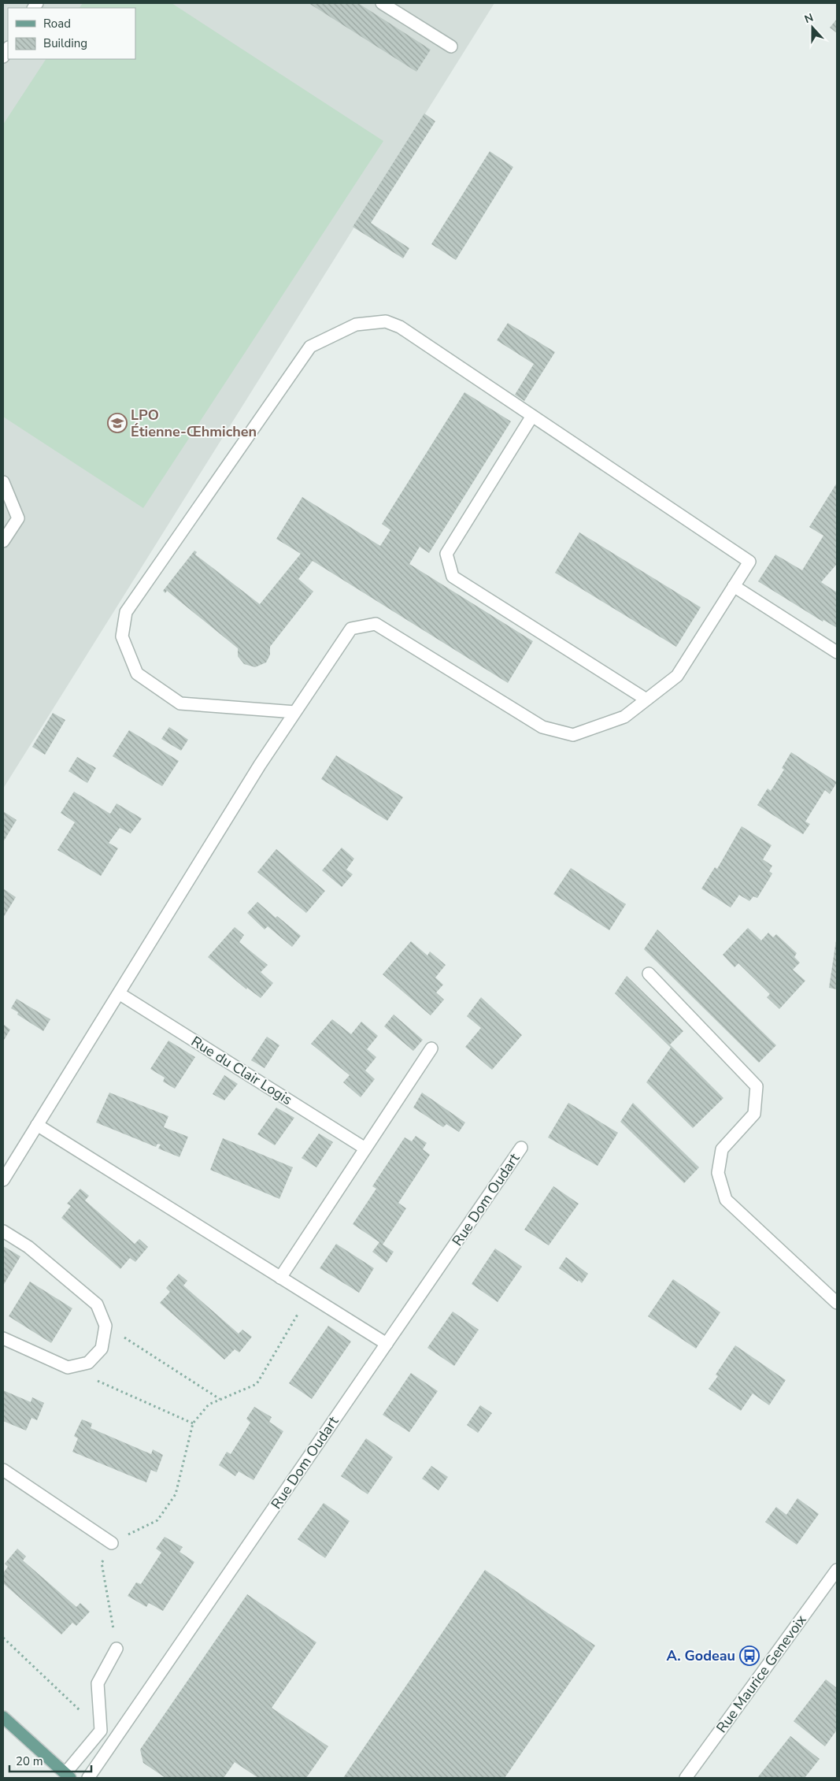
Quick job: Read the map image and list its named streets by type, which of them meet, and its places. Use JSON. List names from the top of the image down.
{
  "streets": {
    "street": ["Rue du Clair Logis", "Rue Dom Oudart", "Rue Maurice Genevoix"]
  },
  "places": {
    "school or university": ["LPO Étienne-Œhmichen"],
    "bus stop": ["A. Godeau"]
  },
  "legend": ["Road", "Building"],
  "scale_bar": "20 m",
  "north": "top"
}
